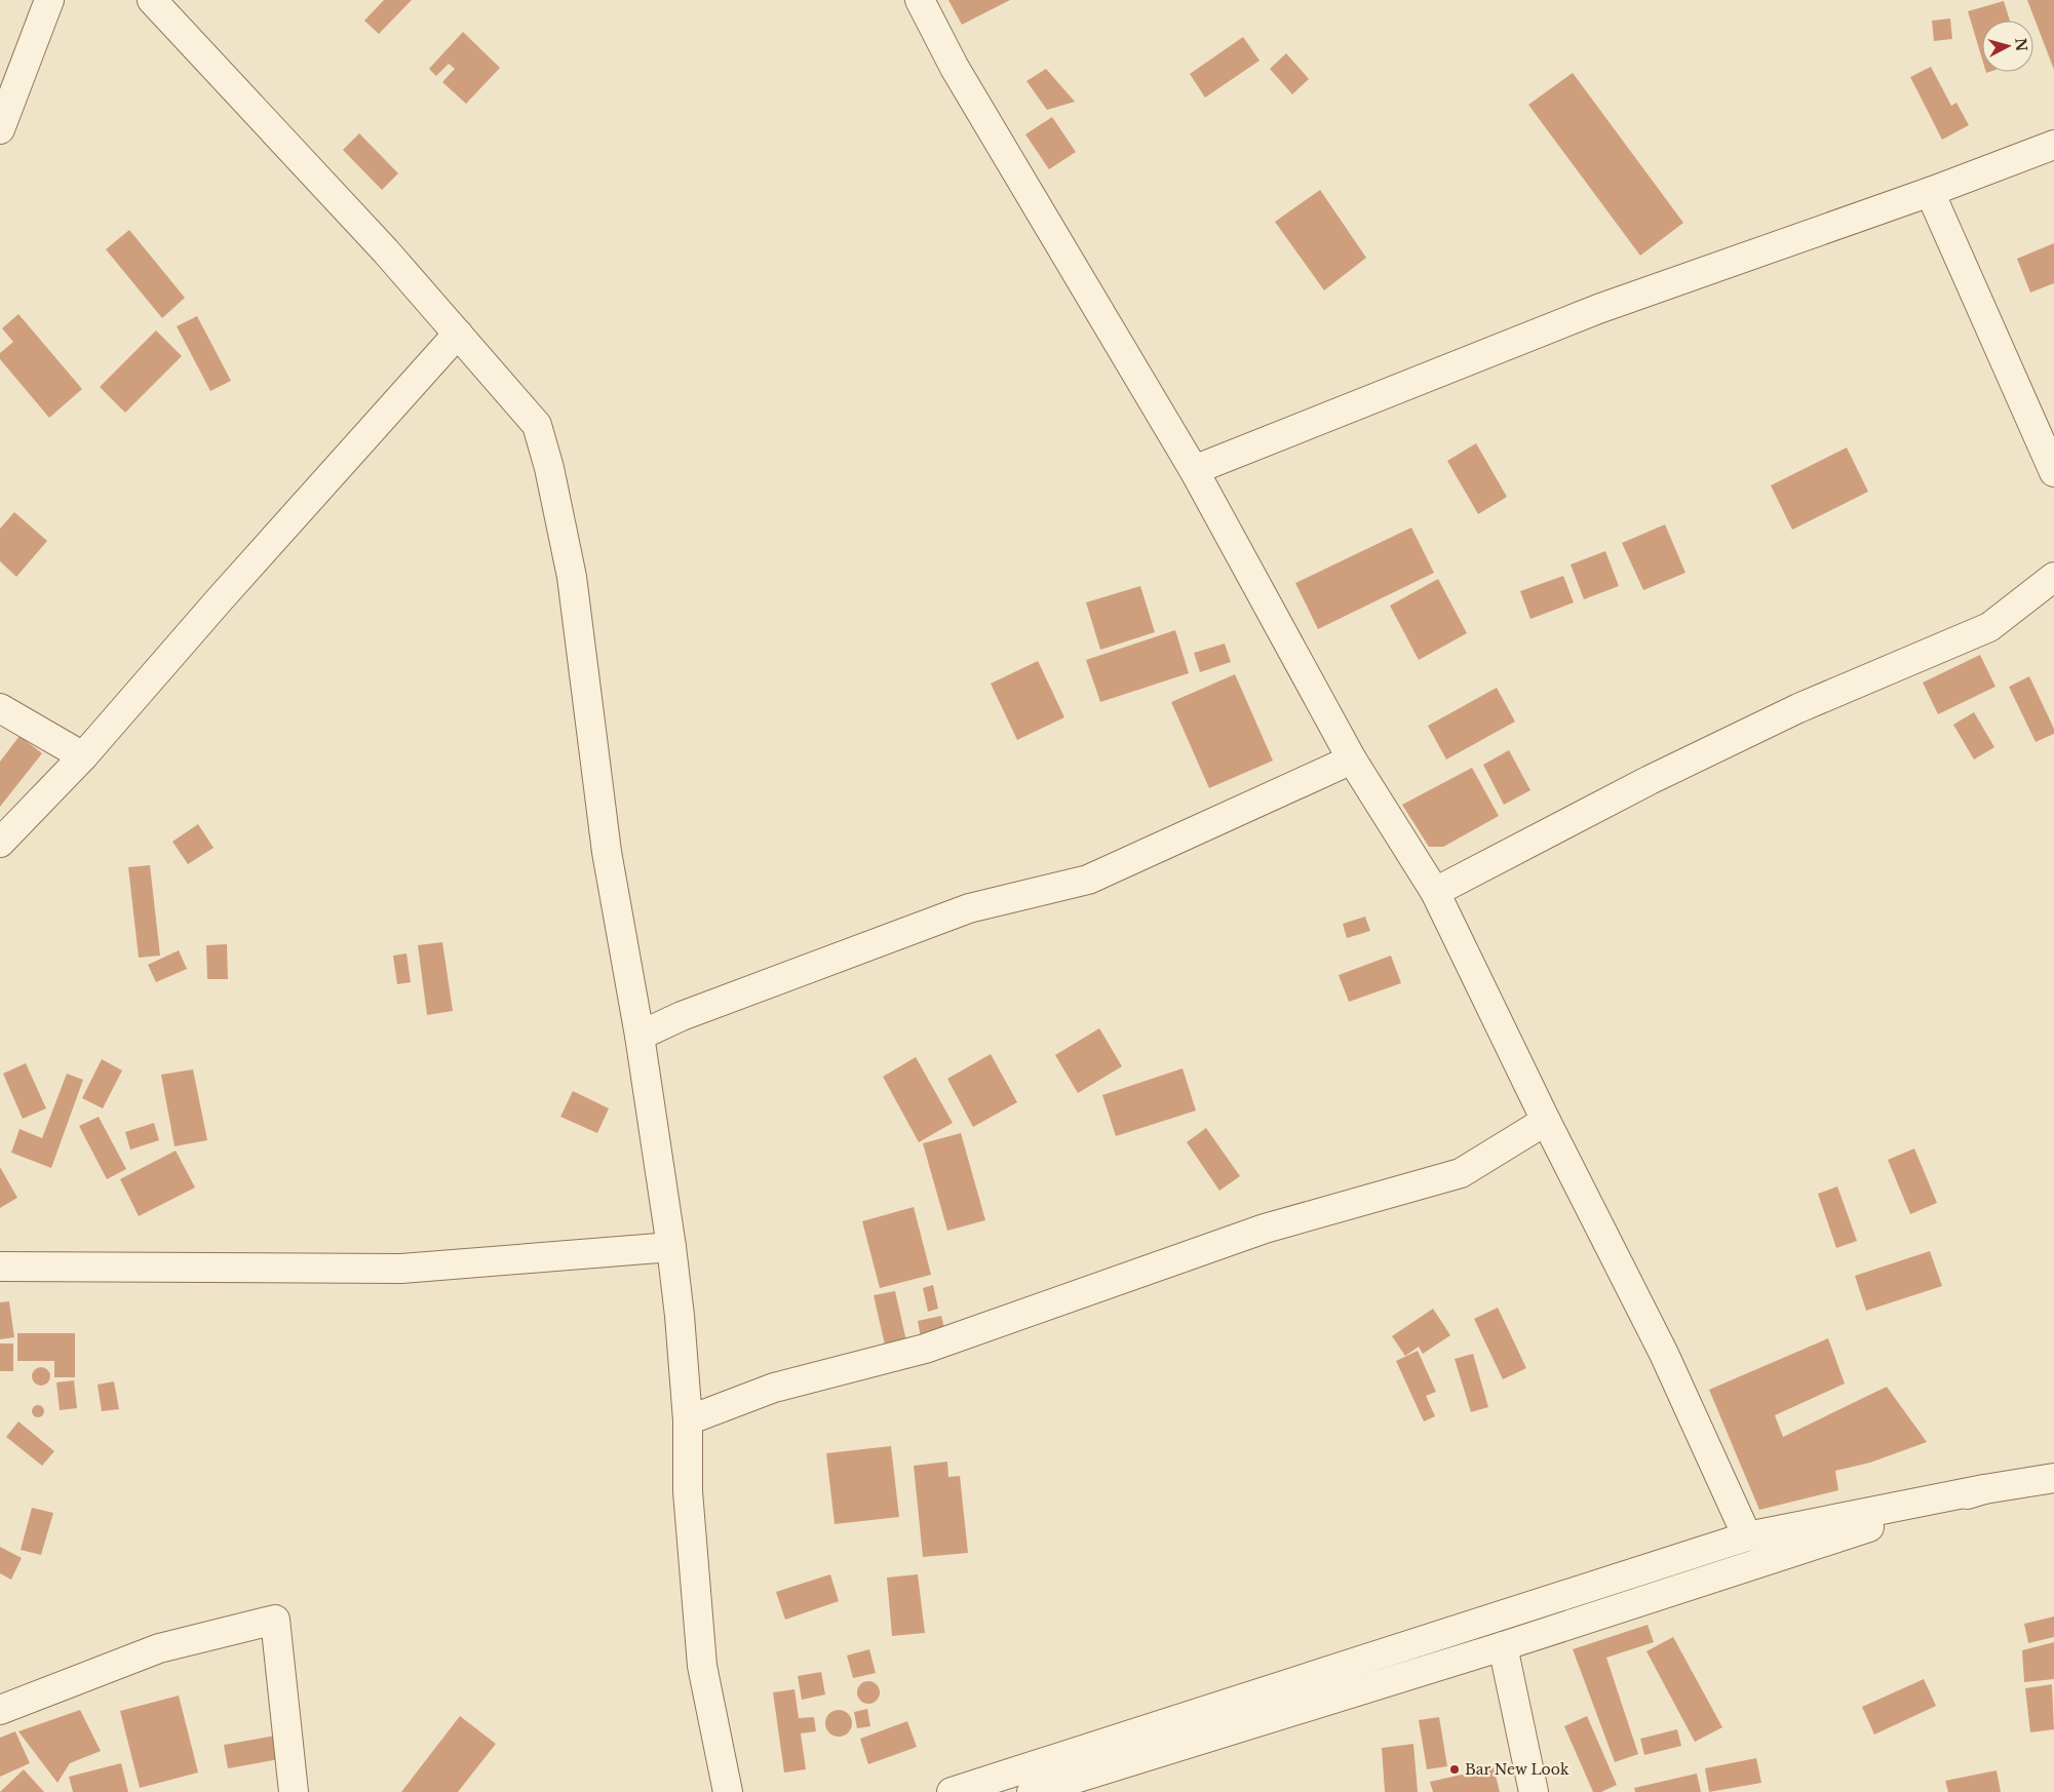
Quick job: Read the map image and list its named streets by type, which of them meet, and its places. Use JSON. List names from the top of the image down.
{
  "places": ["Bar New Look"],
  "north": "right"
}
